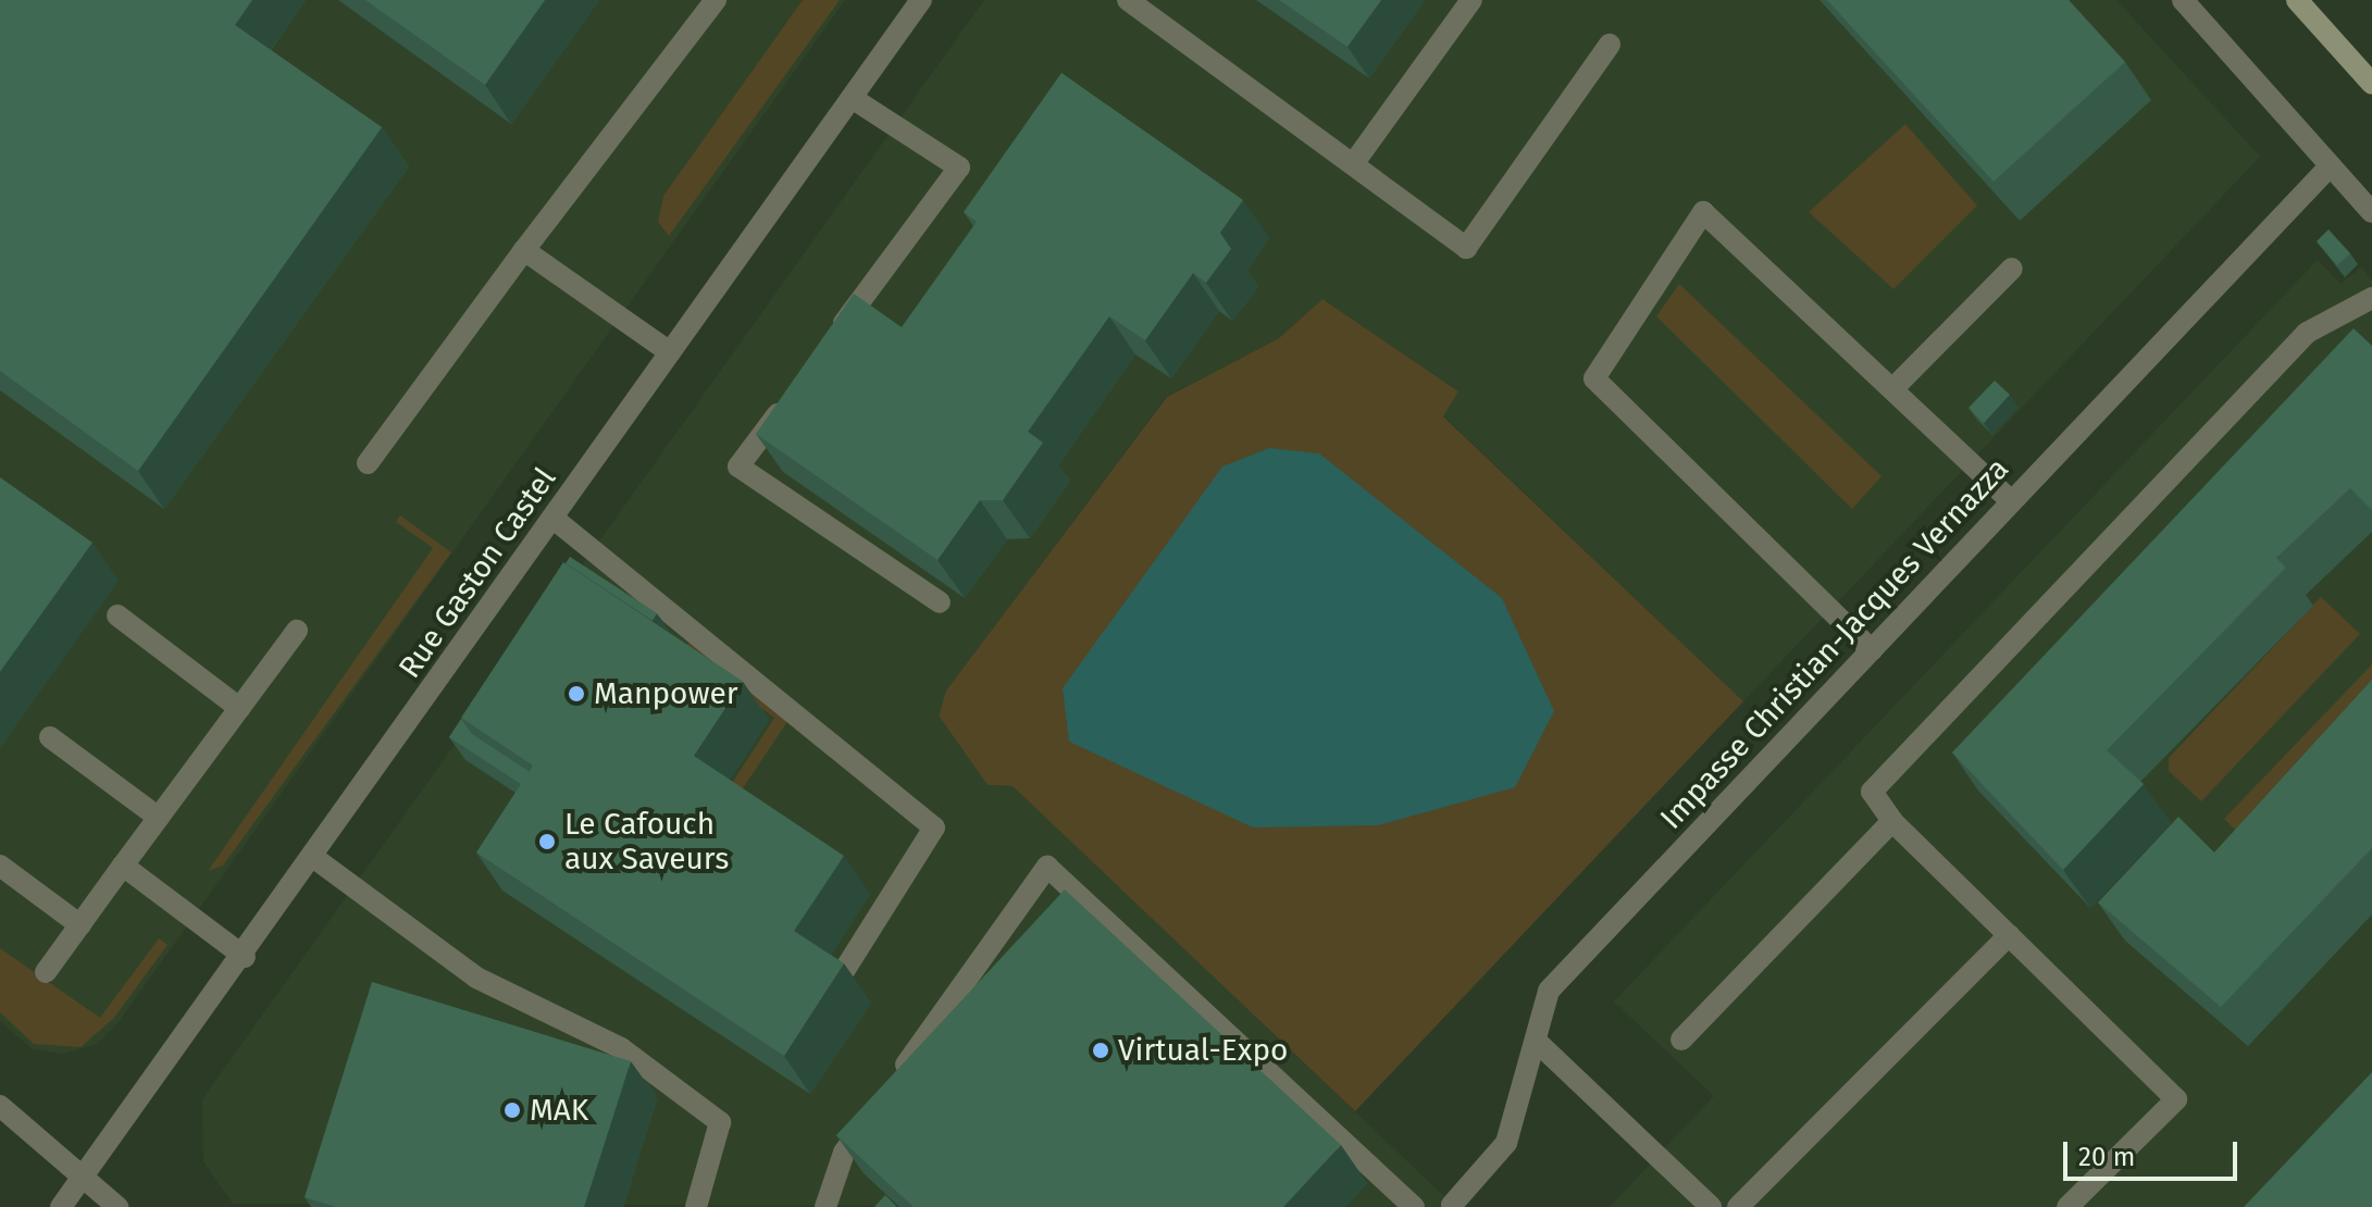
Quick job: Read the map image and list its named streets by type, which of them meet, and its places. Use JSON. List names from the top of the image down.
{
  "streets": {
    "street": ["Rue Gaston Castel", "Impasse Christian-Jacques Vernazza"]
  },
  "places": [
    "Manpower",
    "Le Cafouch aux Saveurs",
    "Virtual-Expo",
    "MAK"
  ],
  "scale_bar": "20 m"
}
